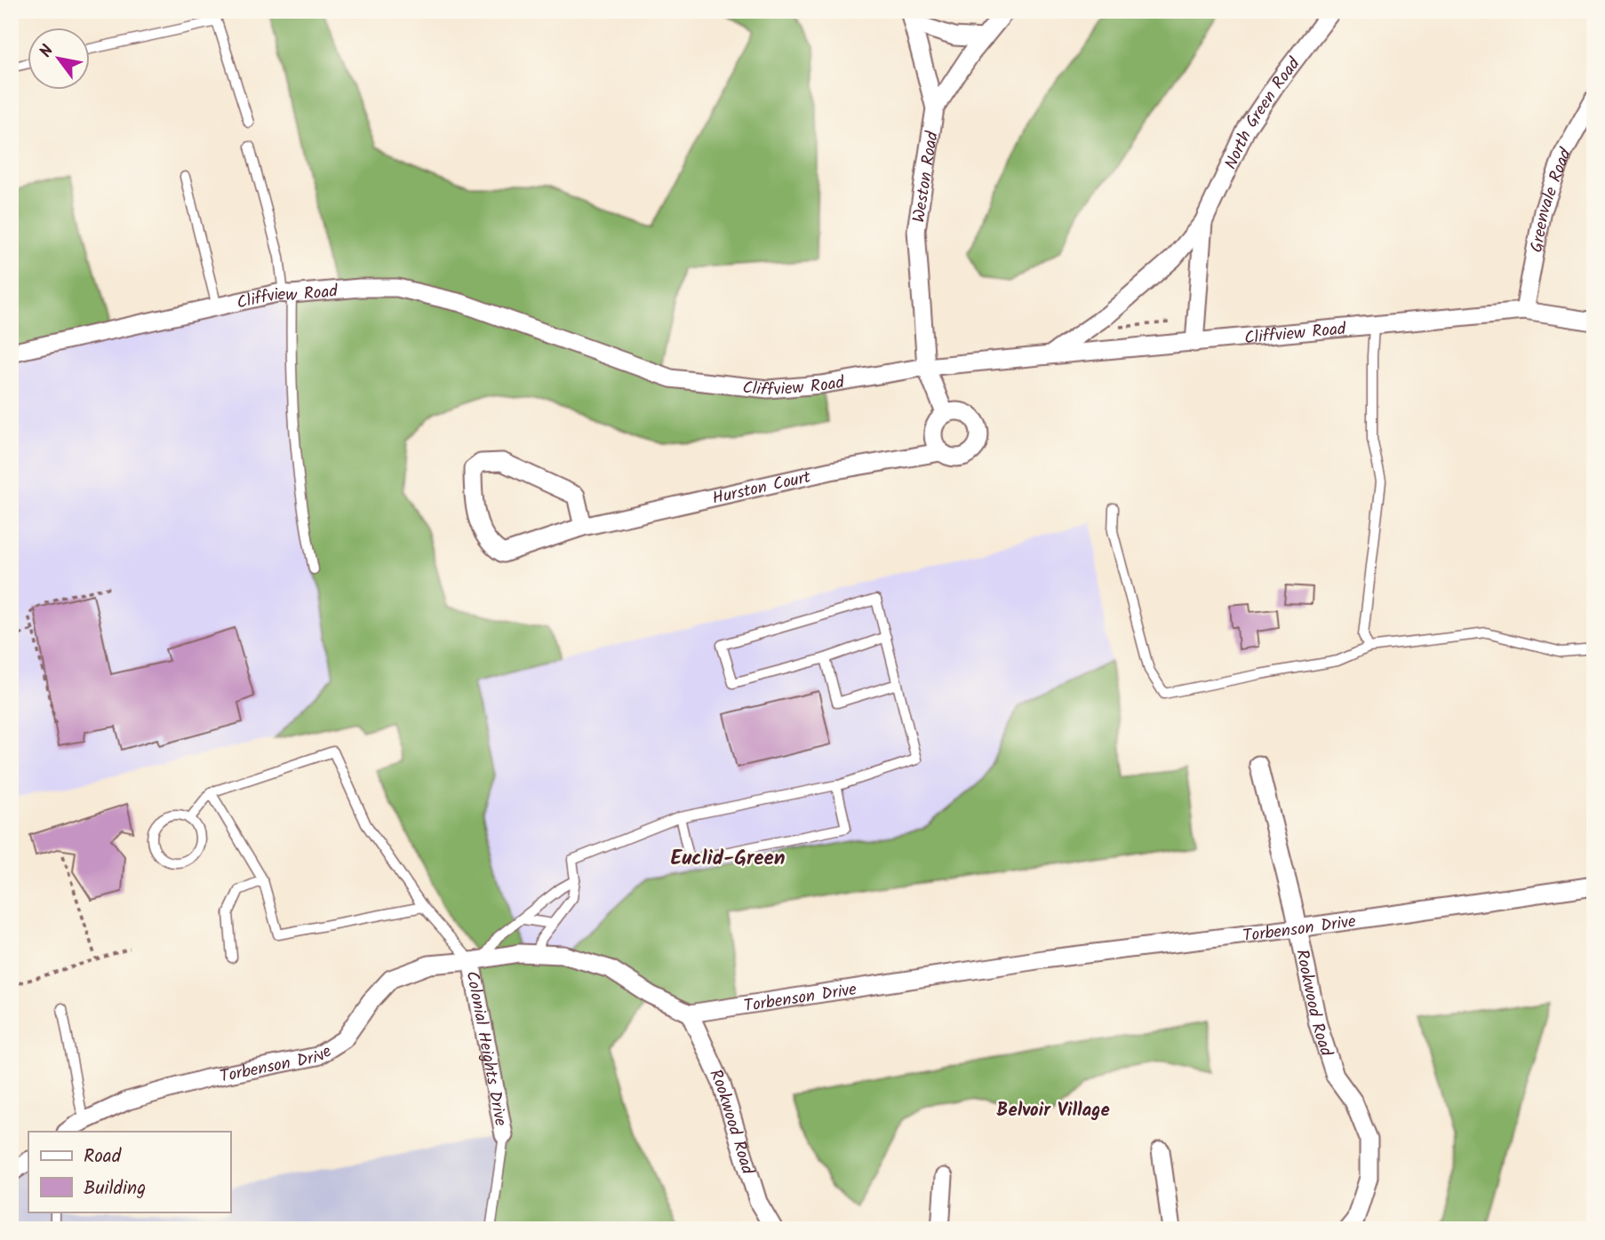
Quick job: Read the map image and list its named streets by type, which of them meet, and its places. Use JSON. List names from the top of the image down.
{
  "streets": {
    "street": [
      "North Green Road",
      "Weston Road",
      "Greenvale Road",
      "Cliffview Road",
      "Hurston Court",
      "Torbenson Drive",
      "Rookwood Road",
      "Colonial Heights Drive"
    ]
  },
  "crossings": [
    ["North Green Road", "Cliffview Road"],
    ["Weston Road", "Cliffview Road"],
    ["Greenvale Road", "Cliffview Road"],
    ["Torbenson Drive", "Rookwood Road"],
    ["Torbenson Drive", "Colonial Heights Drive"]
  ],
  "districts": ["Euclid-Green", "Belvoir Village"],
  "legend": ["Road", "Building"],
  "north": "top left"
}
